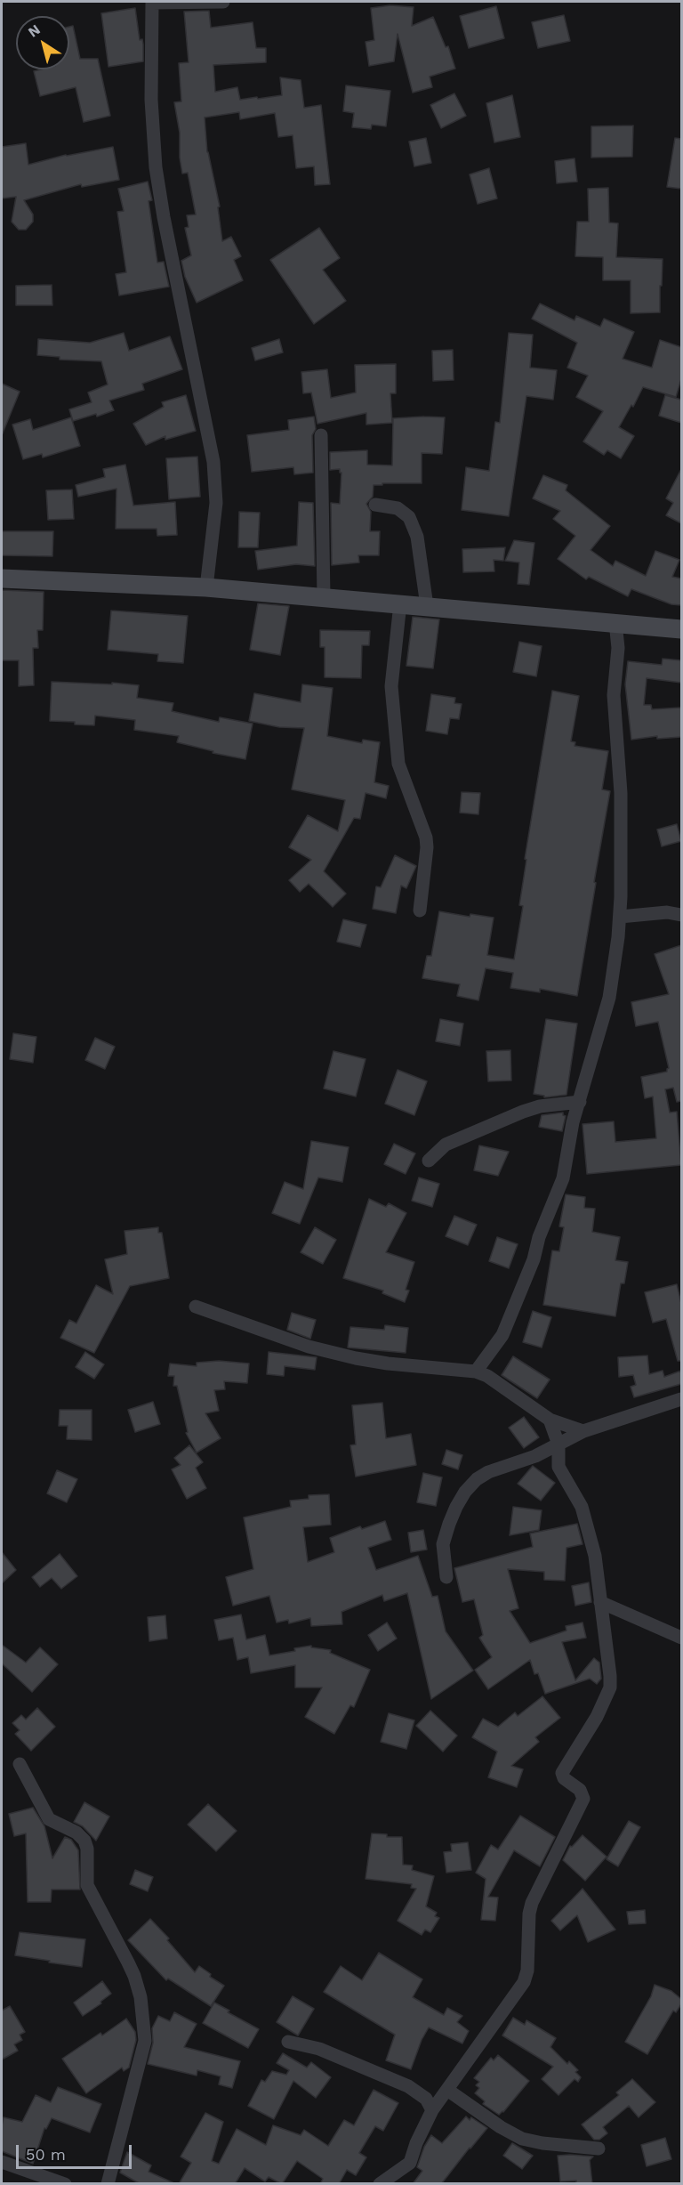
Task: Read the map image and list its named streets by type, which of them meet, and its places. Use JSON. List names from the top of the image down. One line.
{"scale_bar":"50 m","north":"top left"}
